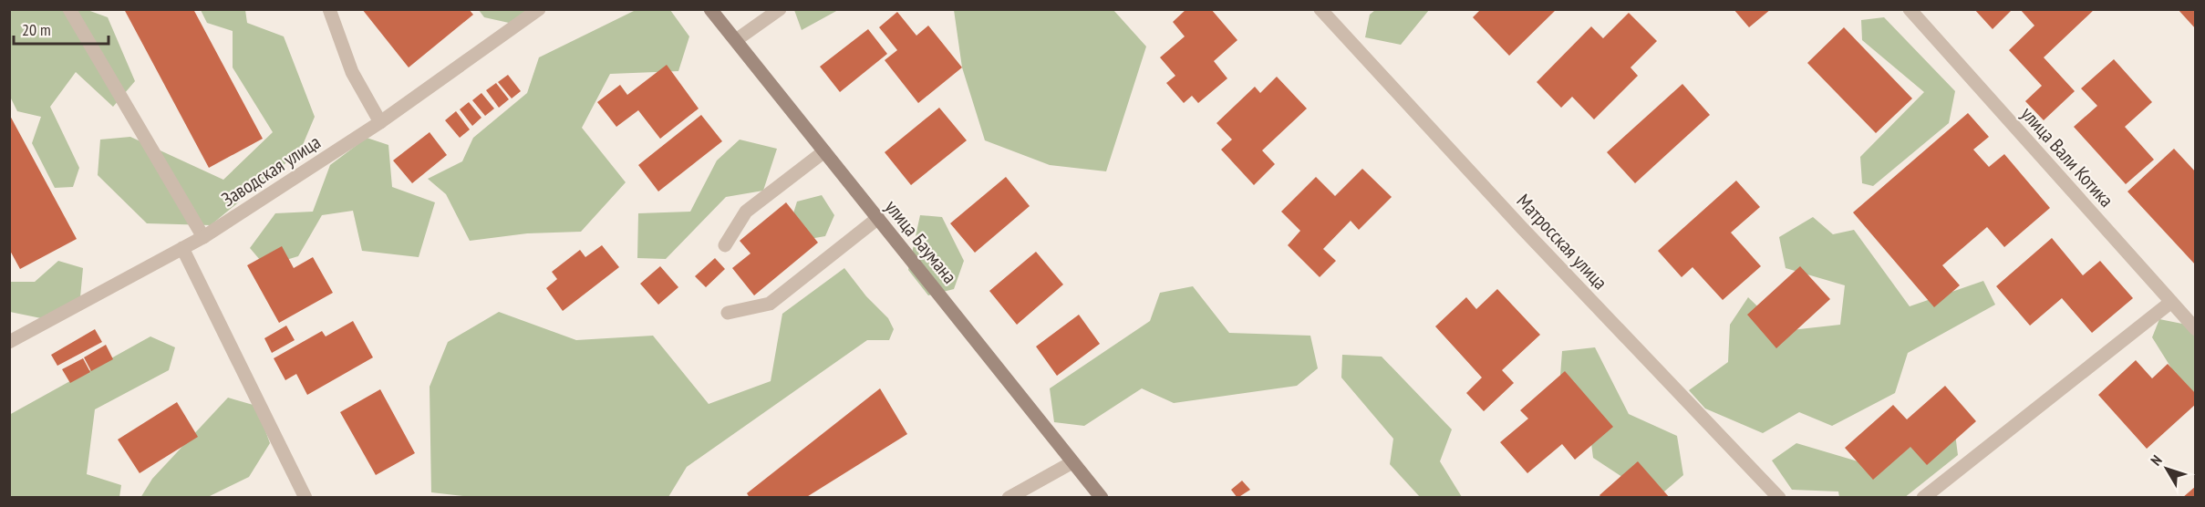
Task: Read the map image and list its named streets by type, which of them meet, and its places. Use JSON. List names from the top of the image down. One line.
{"streets":{"street":["улица Вали Котика","Заводская улица","улица Баумана","Матросская улица"]},"scale_bar":"20 m","north":"top left"}
